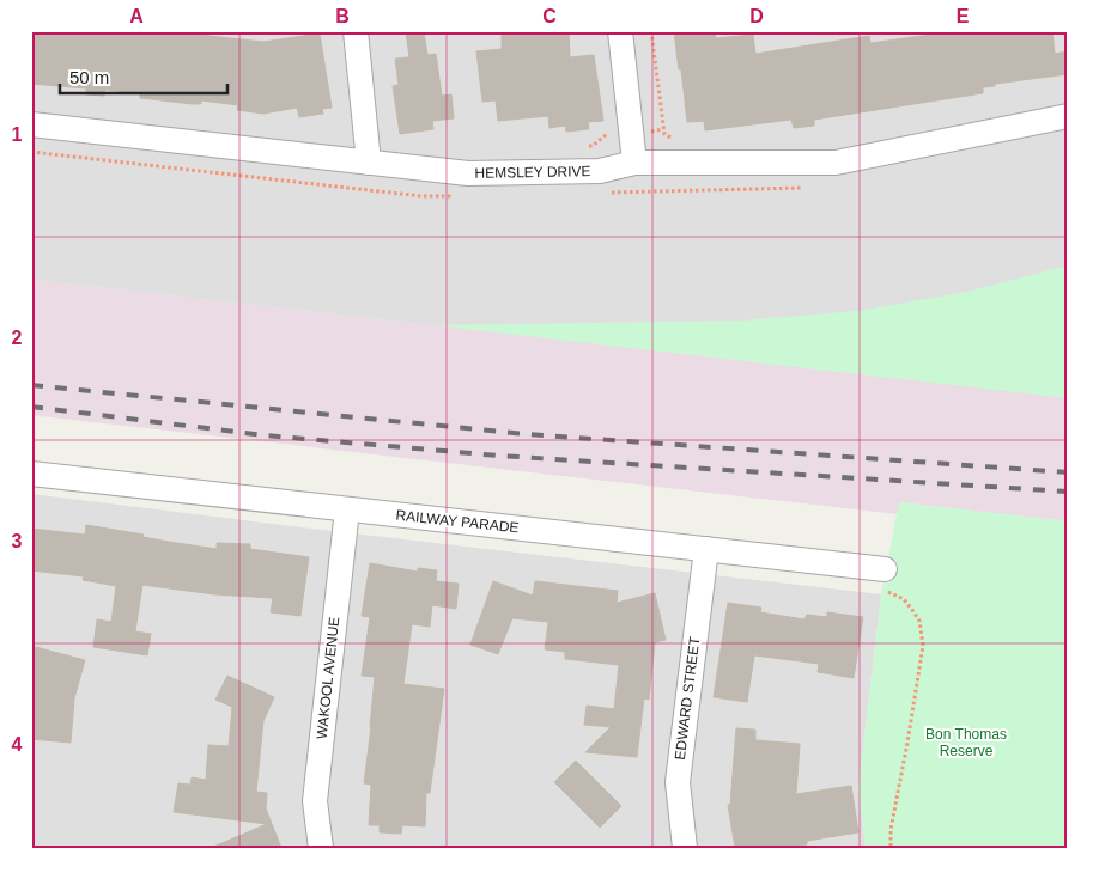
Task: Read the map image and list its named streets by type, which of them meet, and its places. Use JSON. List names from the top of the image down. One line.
{"streets":{"street":["HEMSLEY DRIVE","RAILWAY PARADE","WAKOOL AVENUE","EDWARD STREET"]},"crossings":[["RAILWAY PARADE","WAKOOL AVENUE"],["RAILWAY PARADE","EDWARD STREET"]],"parks":["Bon Thomas Reserve"],"scale_bar":"50 m","grid":{"columns":["A","B","C","D","E"],"rows":["1","2","3","4"]}}
